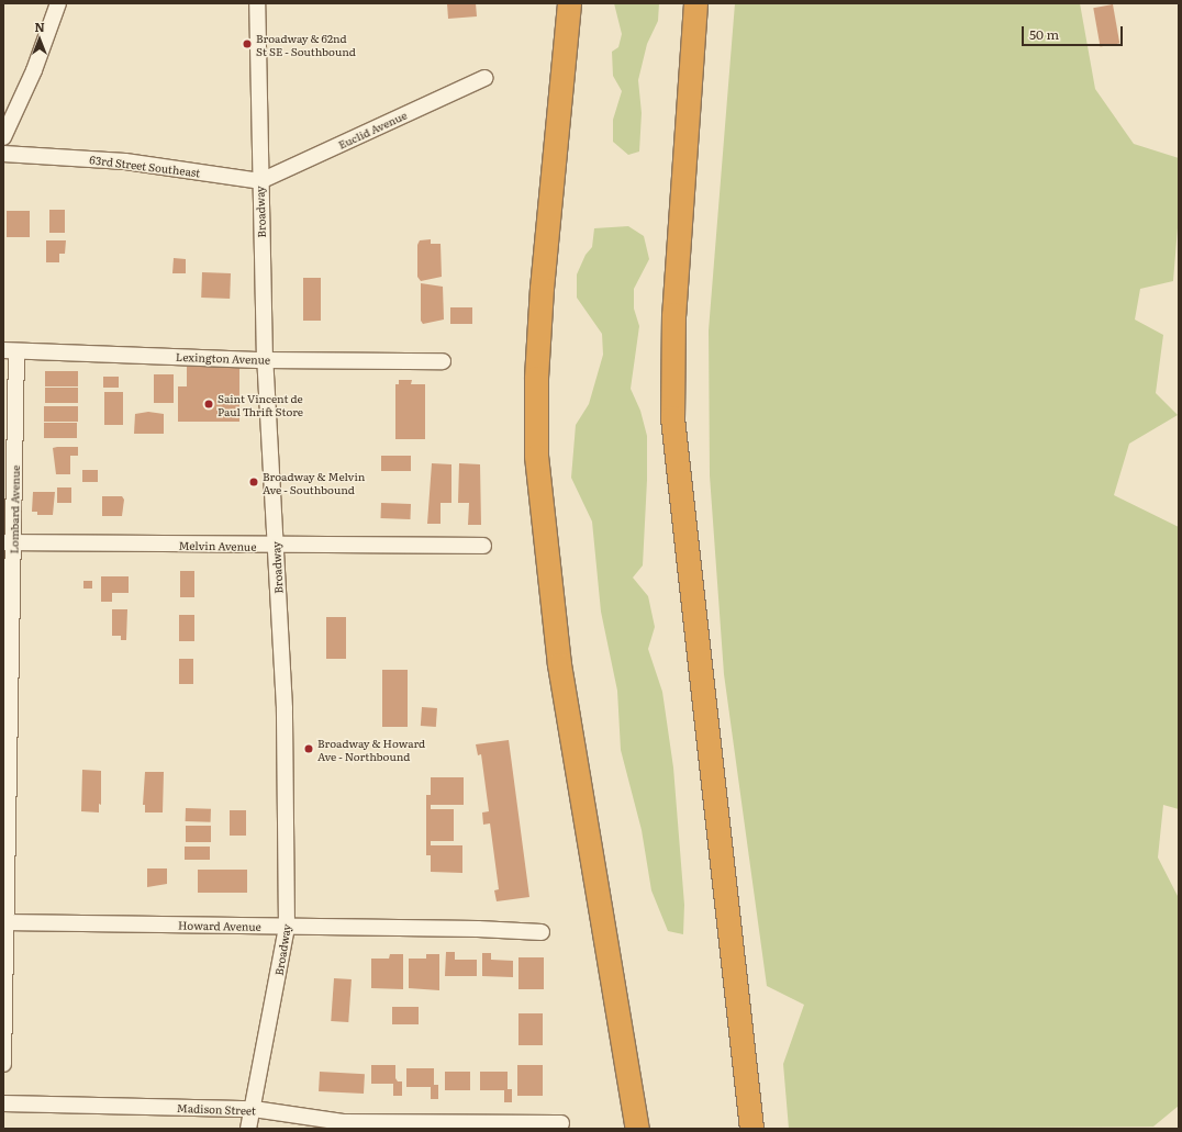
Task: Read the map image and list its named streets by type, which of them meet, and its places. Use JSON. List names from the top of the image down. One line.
{"streets":{"street":["Euclid Avenue","63rd Street Southeast","Broadway","Lexington Avenue","Lombard Avenue","Melvin Avenue","Howard Avenue","Madison Street"]},"crossings":[["Euclid Avenue","63rd Street Southeast"],["Euclid Avenue","Broadway"],["63rd Street Southeast","Broadway"],["Broadway","Lexington Avenue"],["Broadway","Melvin Avenue"],["Broadway","Howard Avenue"],["Broadway","Madison Street"],["Lexington Avenue","Lombard Avenue"],["Lombard Avenue","Melvin Avenue"],["Lombard Avenue","Howard Avenue"]],"places":["Broadway & 62nd St SE - Southbound","Saint Vincent de Paul Thrift Store","Broadway & Melvin Ave - Southbound","Broadway & Howard Ave - Northbound"],"scale_bar":"50 m","north":"top"}
